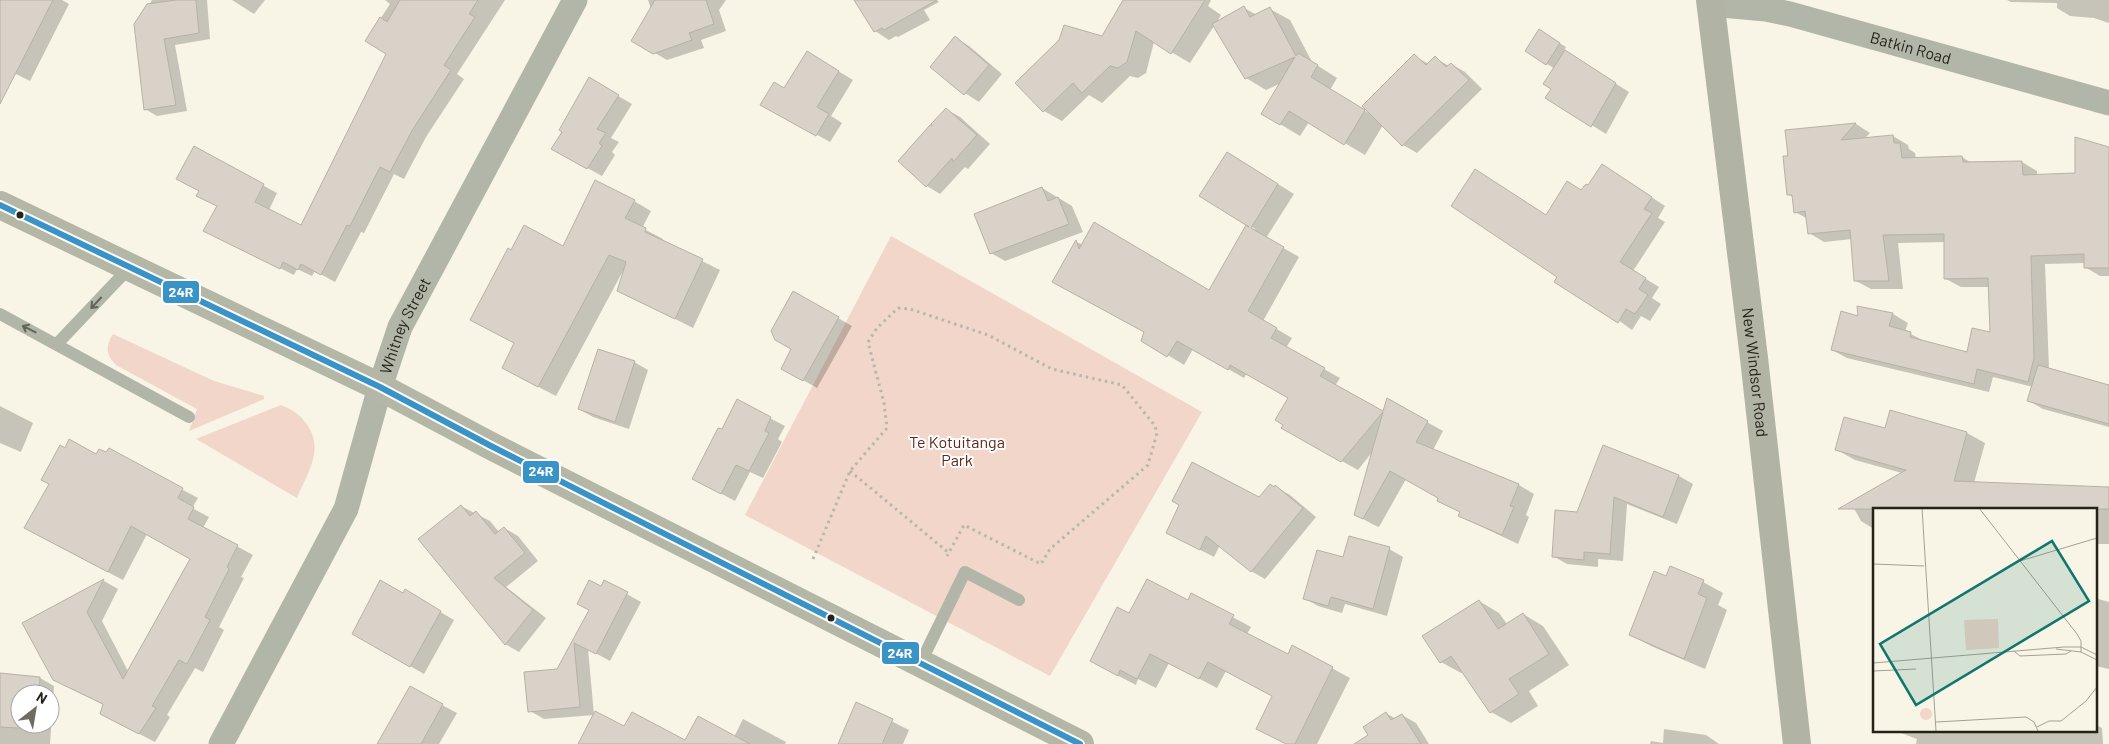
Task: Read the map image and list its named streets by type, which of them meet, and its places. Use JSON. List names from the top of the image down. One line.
{"streets":{"main road":["New Windsor Road"],"street":["Batkin Road","Whitney Street"]},"crossings":[["Batkin Road","New Windsor Road"]],"parks":["Te Kotuitanga Park"],"lines":["transit line 24R"],"north":"top right"}
